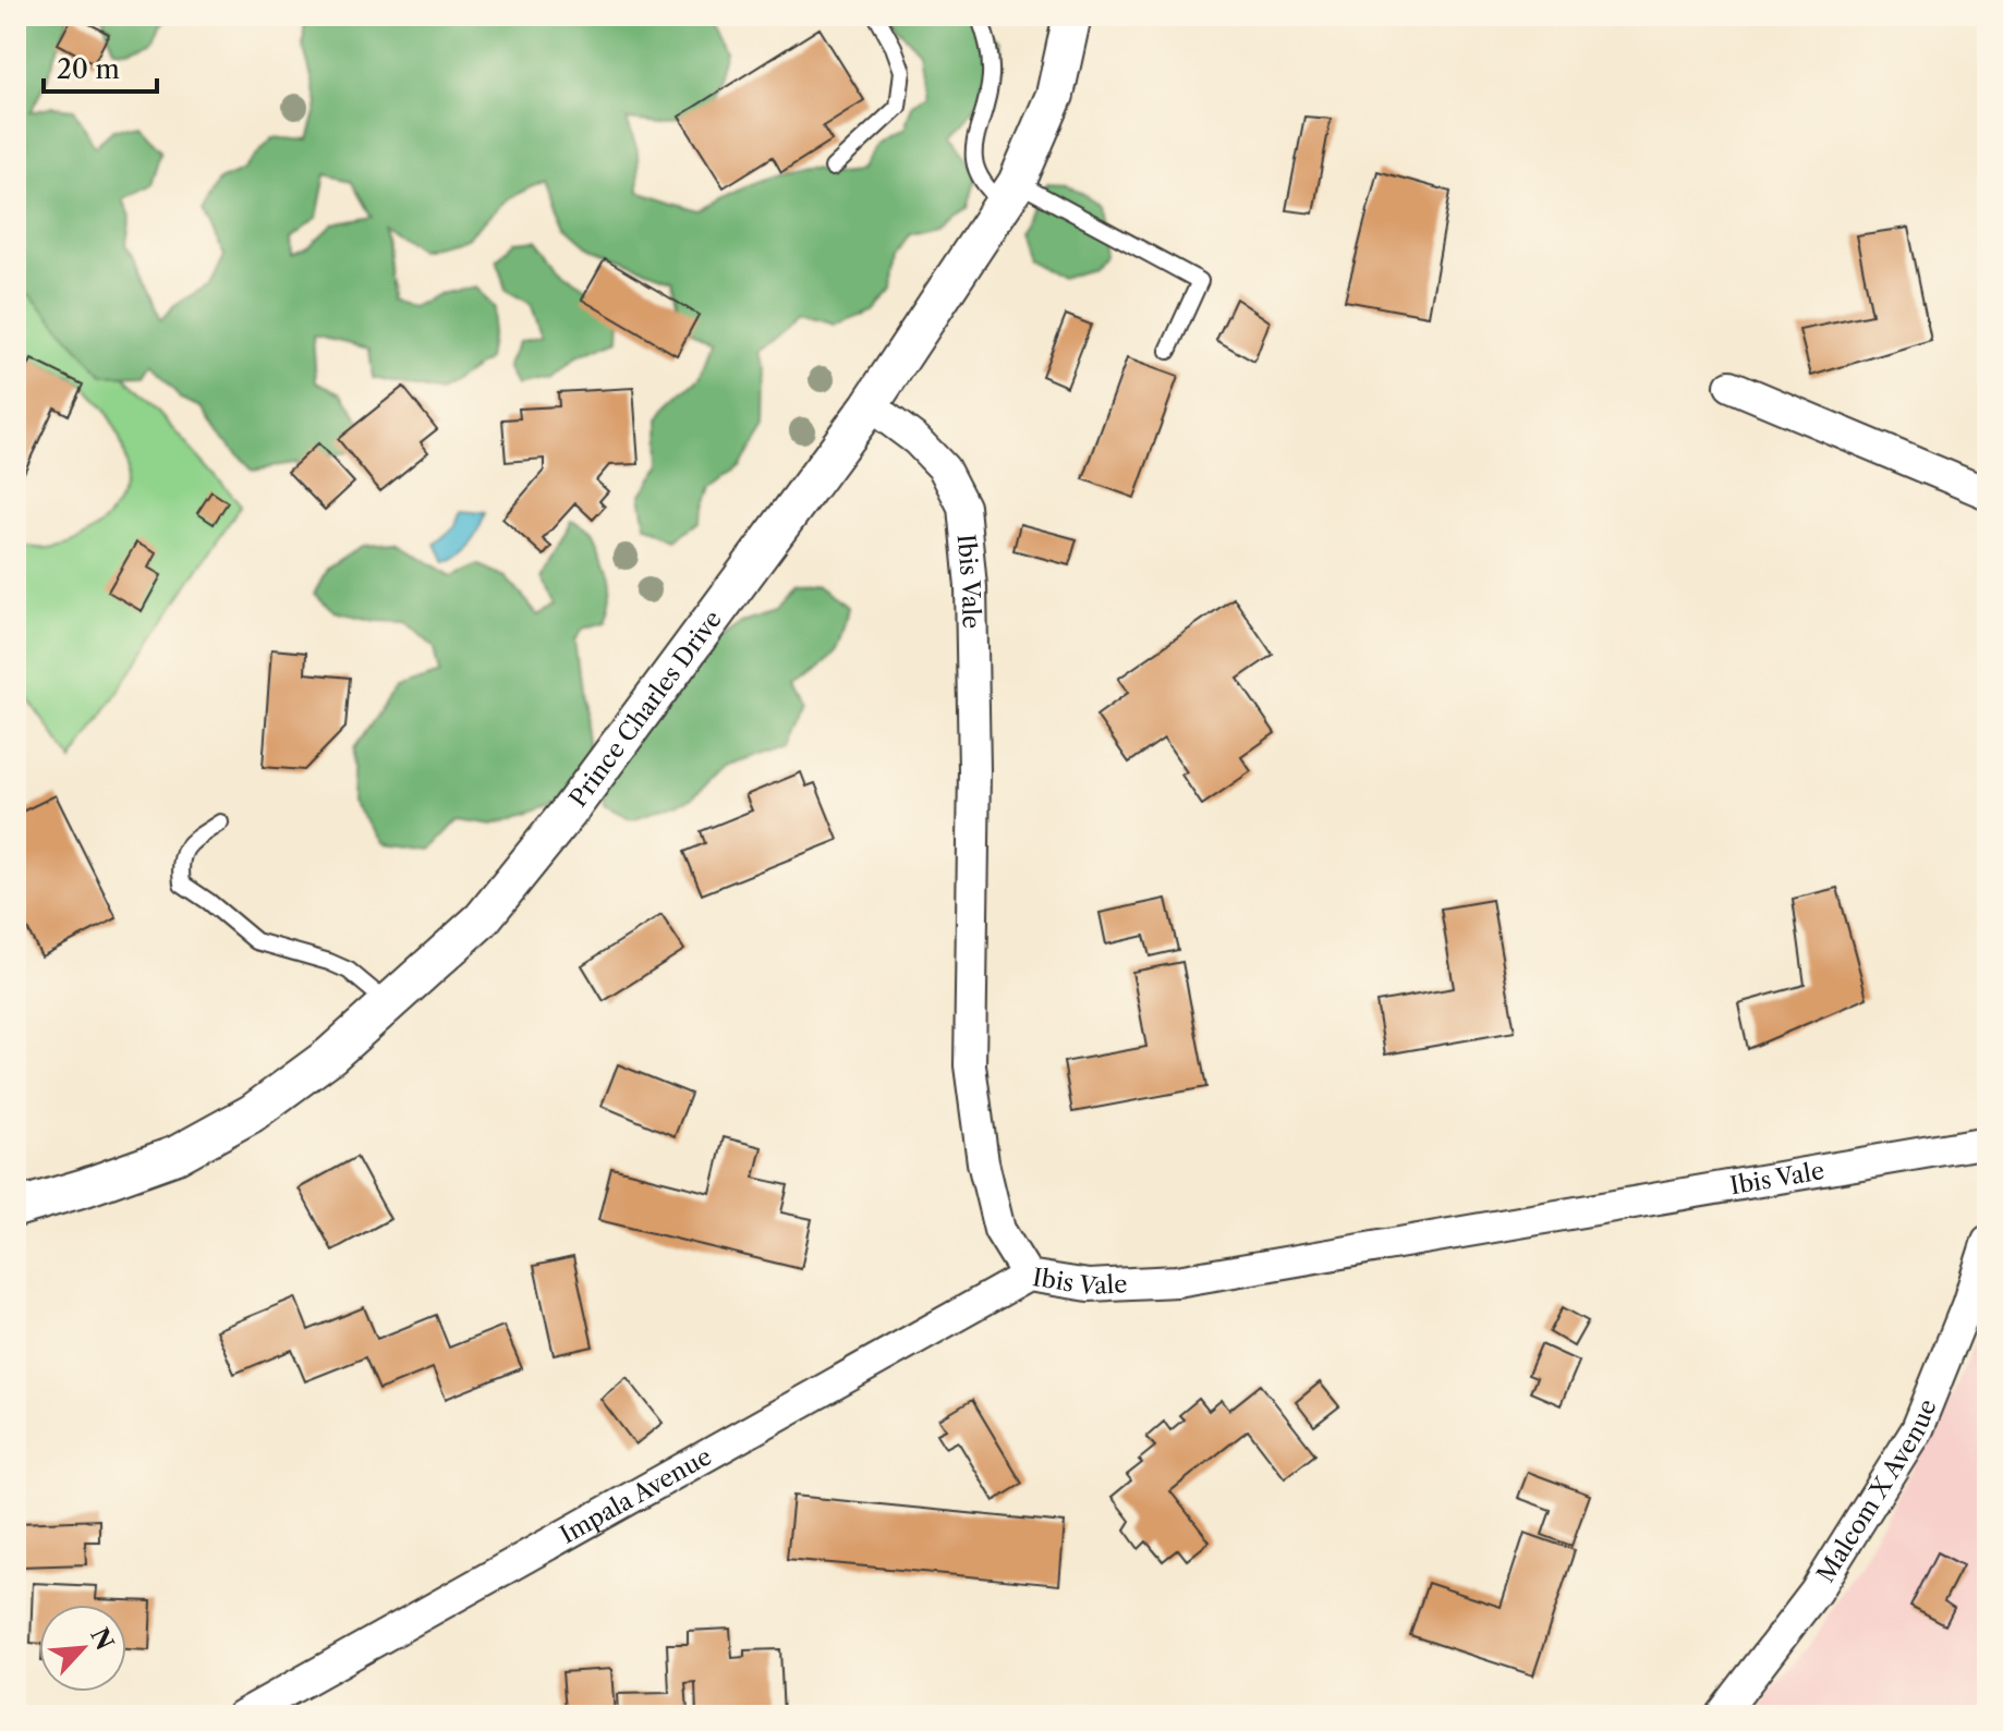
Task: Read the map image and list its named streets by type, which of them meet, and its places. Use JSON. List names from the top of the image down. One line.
{"streets":{"street":["Ibis Vale","Prince Charles Drive","Malcom X Avenue","Impala Avenue"]},"crossings":[["Ibis Vale","Prince Charles Drive"],["Ibis Vale","Impala Avenue"]],"scale_bar":"20 m","north":"top right"}
